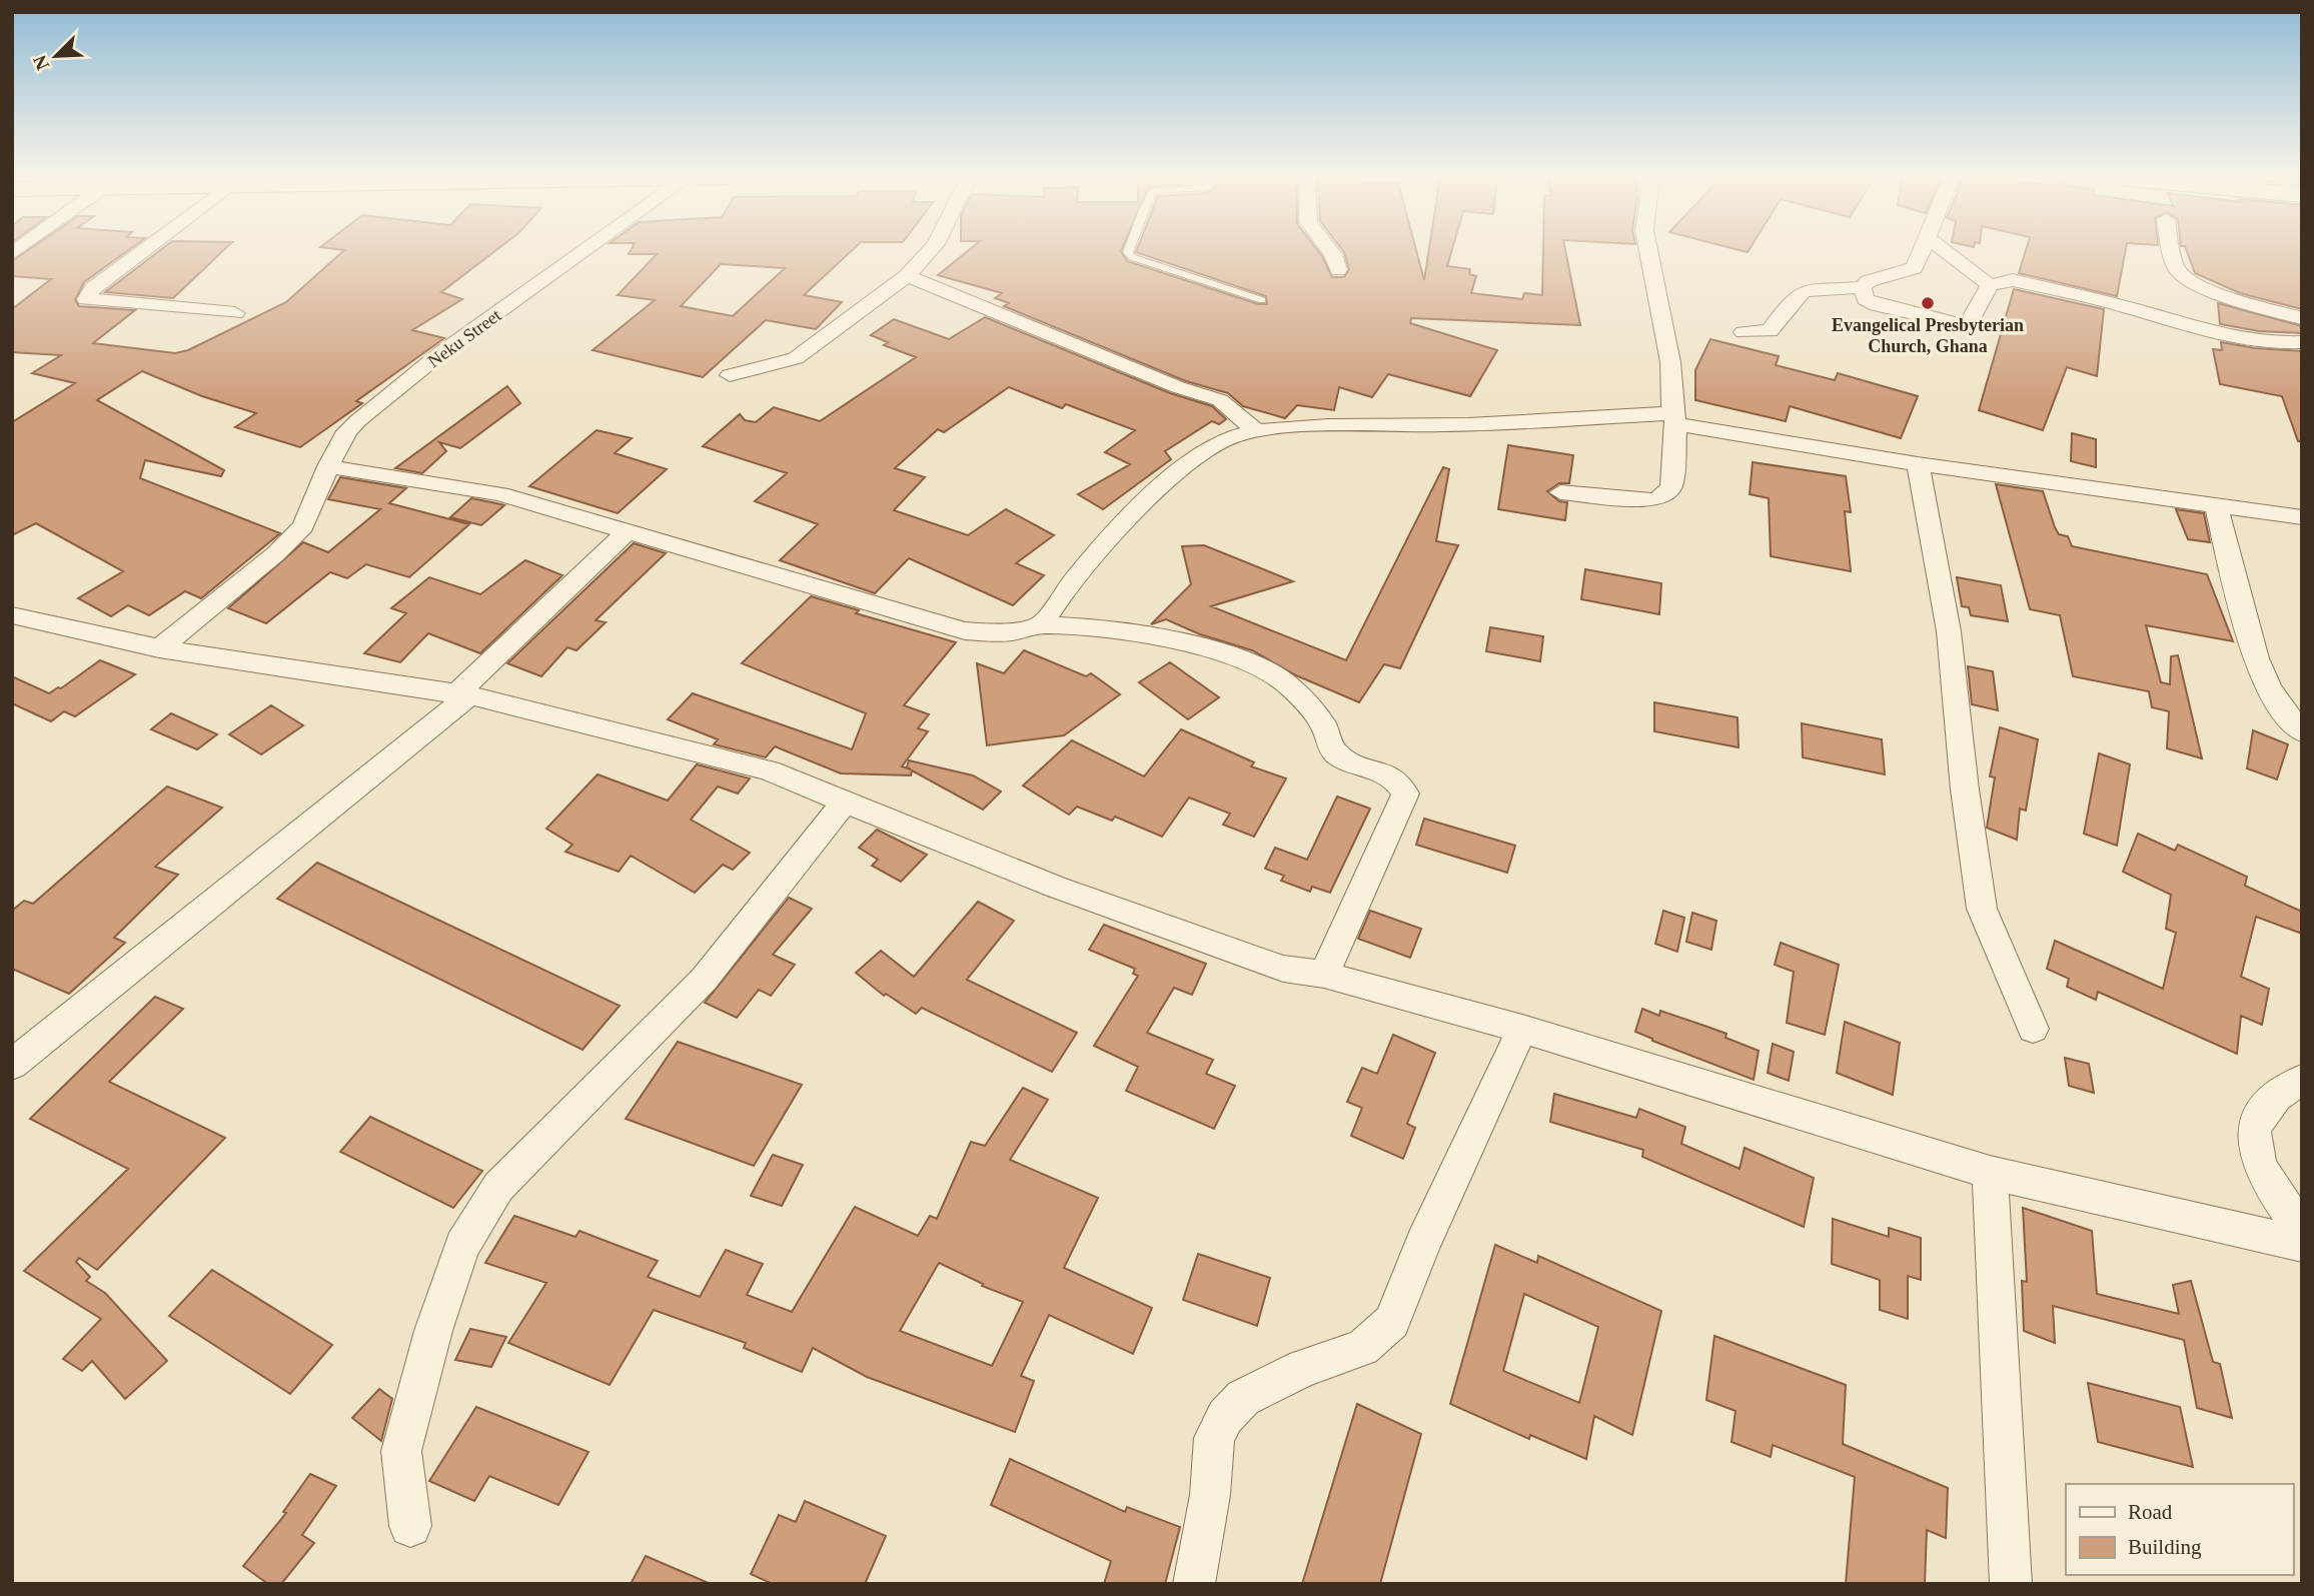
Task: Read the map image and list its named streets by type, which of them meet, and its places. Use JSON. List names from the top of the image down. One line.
{"streets":{"street":["Neku Street"]},"places":["Evangelical Presbyterian Church, Ghana"],"legend":["Road","Building"],"north":"bottom left"}
